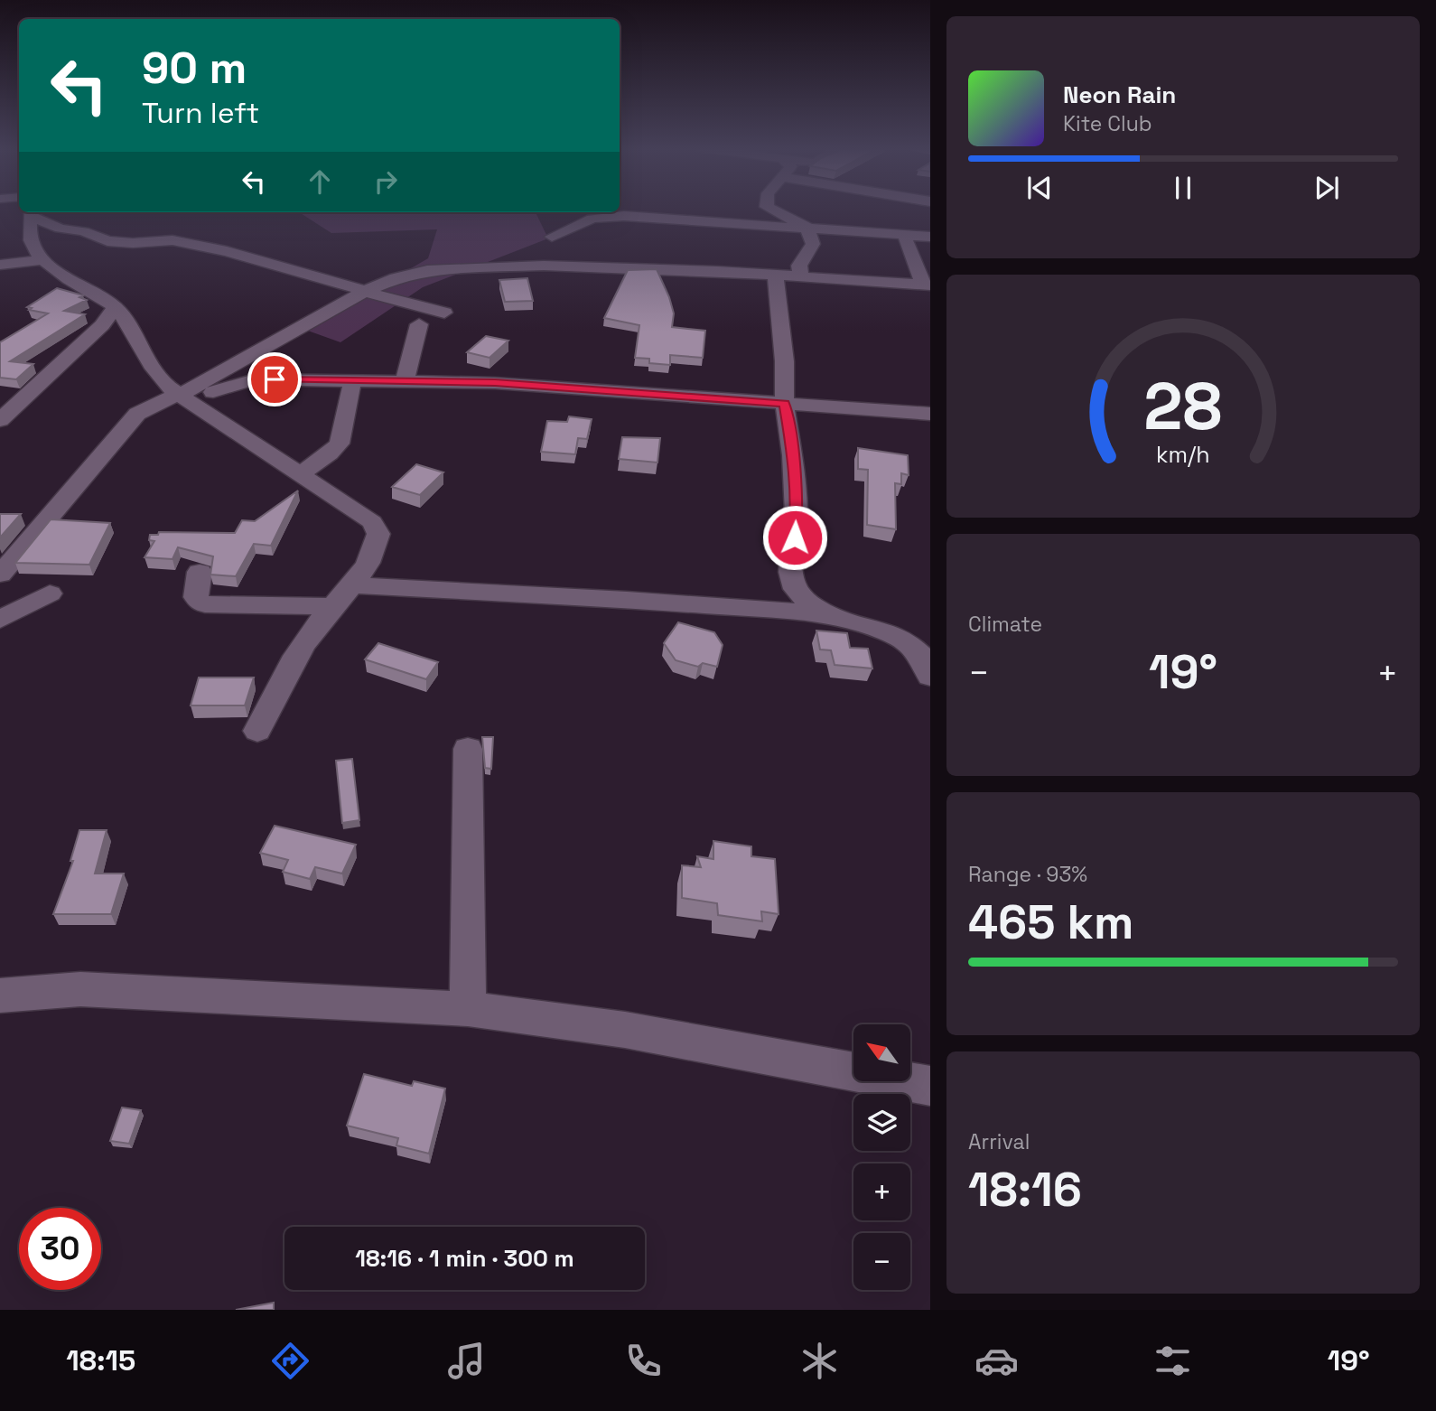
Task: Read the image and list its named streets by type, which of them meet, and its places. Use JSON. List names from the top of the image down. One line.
{"north":"top left","page":{"turn":["90 m","Turn left"],"song":["Neon Rain","Kite Club"],"tile":["Climate",["Range · 93%","465 km"],["Arrival","18:16"]],"heat":["−","19°","+"],"map_buttons":["+","−"],"limit":"30","trip":"18:16 · 1 min · 300 m","tabs":["18:15","19°"],"gauge":["28","km/h"]}}
